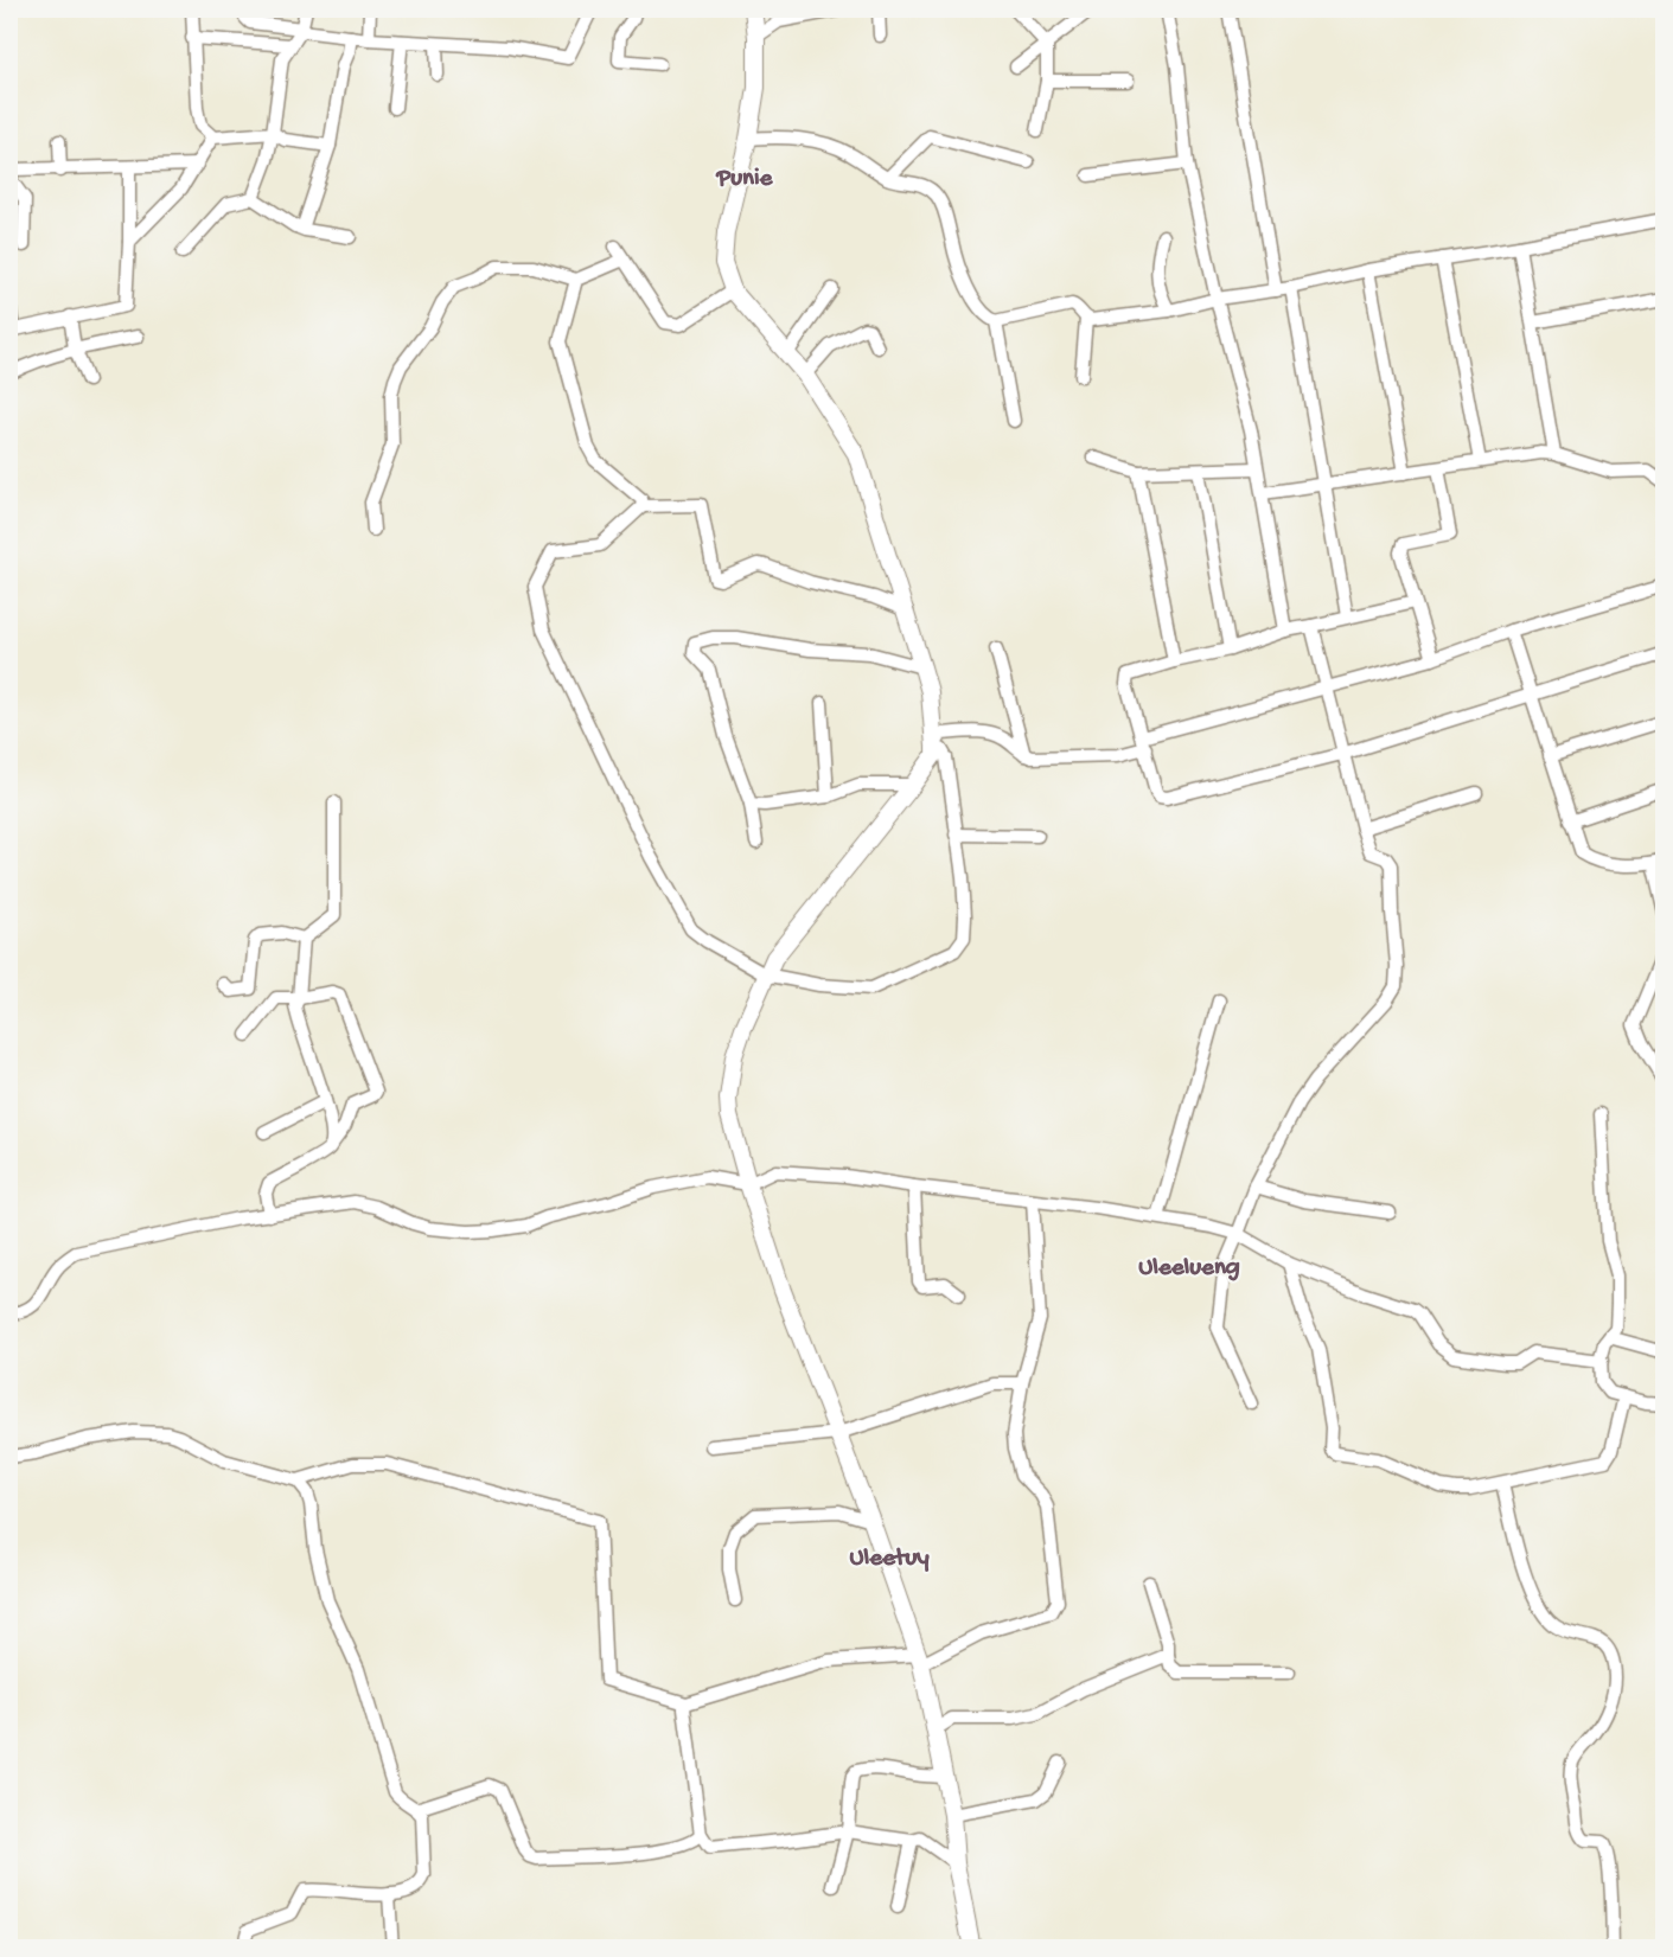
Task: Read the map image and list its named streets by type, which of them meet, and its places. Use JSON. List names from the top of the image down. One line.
{"districts":["Punie","Uleelueng","Uleetuy"]}
